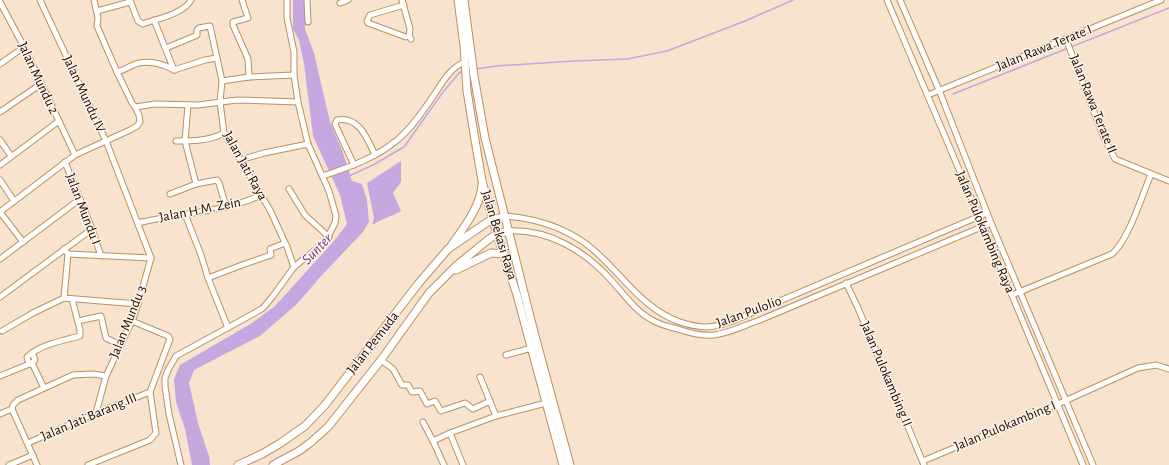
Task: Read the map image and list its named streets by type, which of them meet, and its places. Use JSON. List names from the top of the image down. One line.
{"streets":{"main road":["Jalan Bekasi Raya","Jalan Pemuda"],"street":["Jalan Rawa Terate I","Jalan Mundu 2","Jalan Mundu IV","Jalan Rawa Terate II","Jalan Jati Raya","Jalan Mundu I","Jalan H.M. Zein","Jalan Pulokambing Raya","Jalan Pulolio","Jalan Mundu 3","Jalan Pulokambing II","Jalan Jati Barang III","Jalan Pulokambing I"]},"crossings":[["Jalan Rawa Terate I","Jalan Rawa Terate II"],["Jalan Rawa Terate I","Jalan Pulokambing Raya"],["Jalan Jati Raya","Jalan H.M. Zein"],["Jalan Pulokambing Raya","Jalan Pulolio"],["Jalan Pulokambing Raya","Jalan Pulokambing I"],["Jalan Bekasi Raya","Jalan Pulolio"],["Jalan Bekasi Raya","Jalan Pemuda"],["Jalan Pulolio","Jalan Pemuda"],["Jalan Pulolio","Jalan Pulokambing II"],["Jalan Mundu 3","Jalan Jati Barang III"],["Jalan Pulokambing II","Jalan Pulokambing I"]],"water":["Sunter"]}
